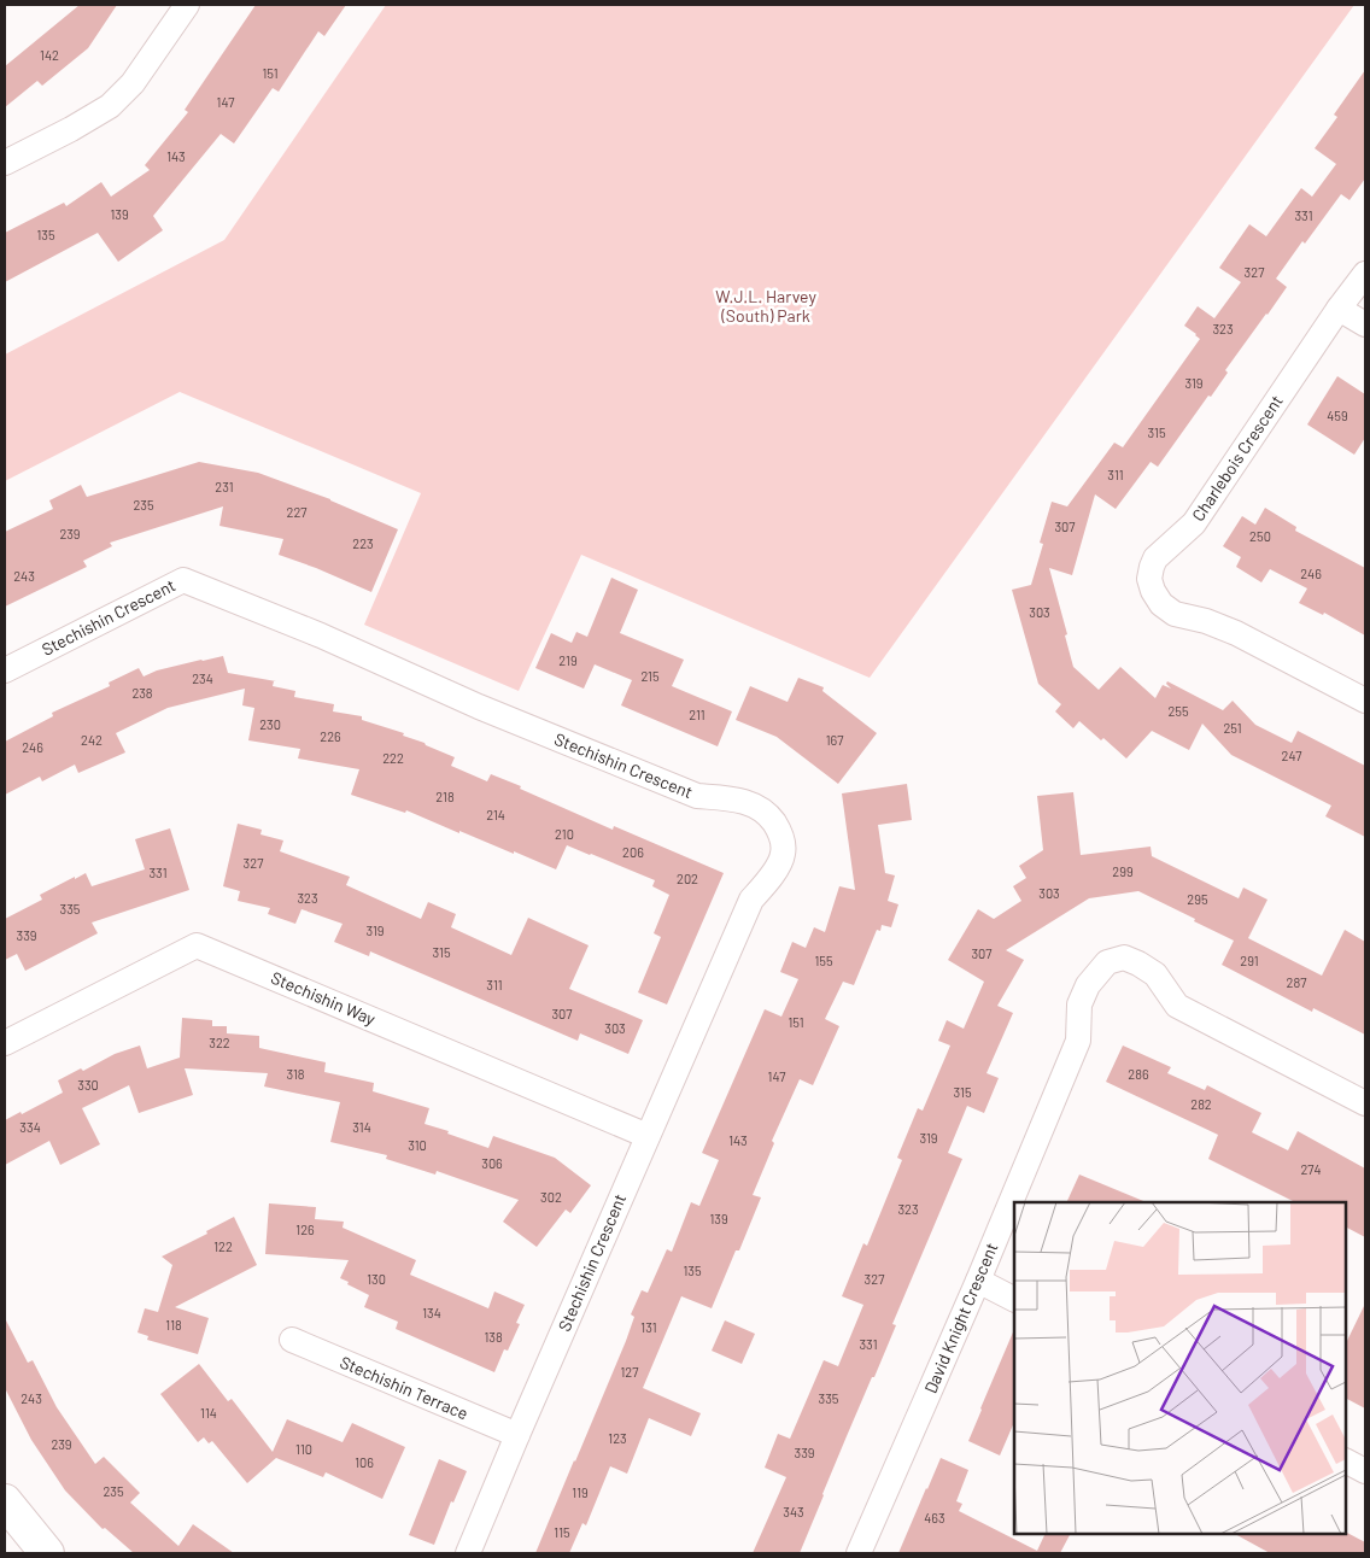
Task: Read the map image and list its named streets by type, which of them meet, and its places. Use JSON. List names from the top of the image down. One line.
{"streets":{"street":["Charlebois Crescent","Stechishin Crescent","Stechishin Way","David Knight Crescent","Stechishin Terrace"]},"crossings":[["Stechishin Crescent","Stechishin Way"],["Stechishin Crescent","Stechishin Terrace"]],"parks":["W.J.L. Harvey (South) Park"],"house_numbers":["142","151","147","143","139","331","135","327","323","319","459","315","311","231","235","227","307","239","250","223","246","243","303","219","215","234","238","255","211","230","251","226","242","167","246","247","222","218","214","210","206","327","299","331","202","303","323","295","335","319","339","315","307","155","291","287","311","307","151","303","322","318","286","147","330","315","282","334","314","319","143","310","306","274","302","323","139","126","122","135","130","327","134","118","131","138","331","127","243","335","114","123","239","110","339","106","235","119","343","463","115"]}
